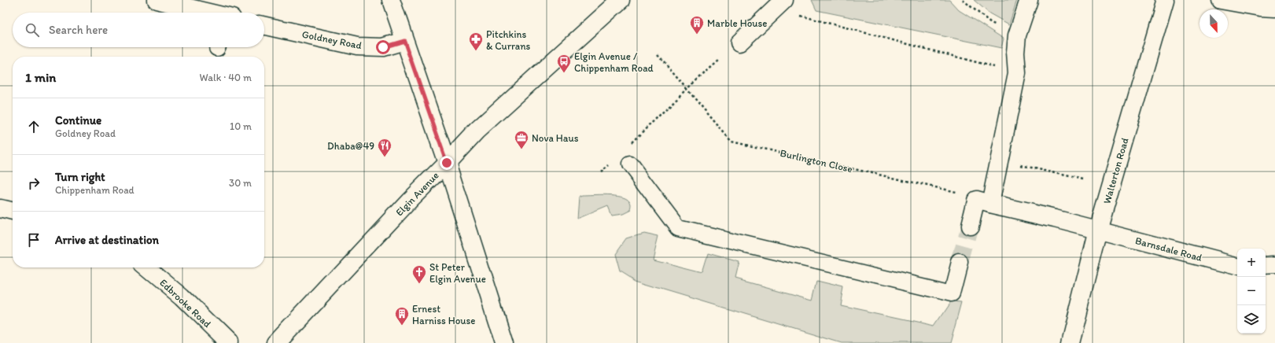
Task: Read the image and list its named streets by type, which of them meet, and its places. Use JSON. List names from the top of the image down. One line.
{"streets":{"street":["Goldney Road","Walterton Road","Elgin Avenue","Barnsdale Road","Edbrooke Road"],"path":["Burlington Close"]},"crossings":[["Walterton Road","Barnsdale Road"]],"places":{"building":["Marble House","Ernest Harniss House"],"pharmacy":["Pitchkins & Currans"],"bus stop":["Elgin Avenue / Chippenham Road"],"office":["Nova Haus"],"restaurant":["Dhaba@49"],"church":["St Peter Elgin Avenue"]},"north":"bottom","page":{"search":"Search here","heading":["1 min","Walk · 40 m"],"list":[["Continue","Goldney Road","10 m"],["Turn right","Chippenham Road","30 m"],"Arrive at destination"],"map_buttons":["+","−"]}}
